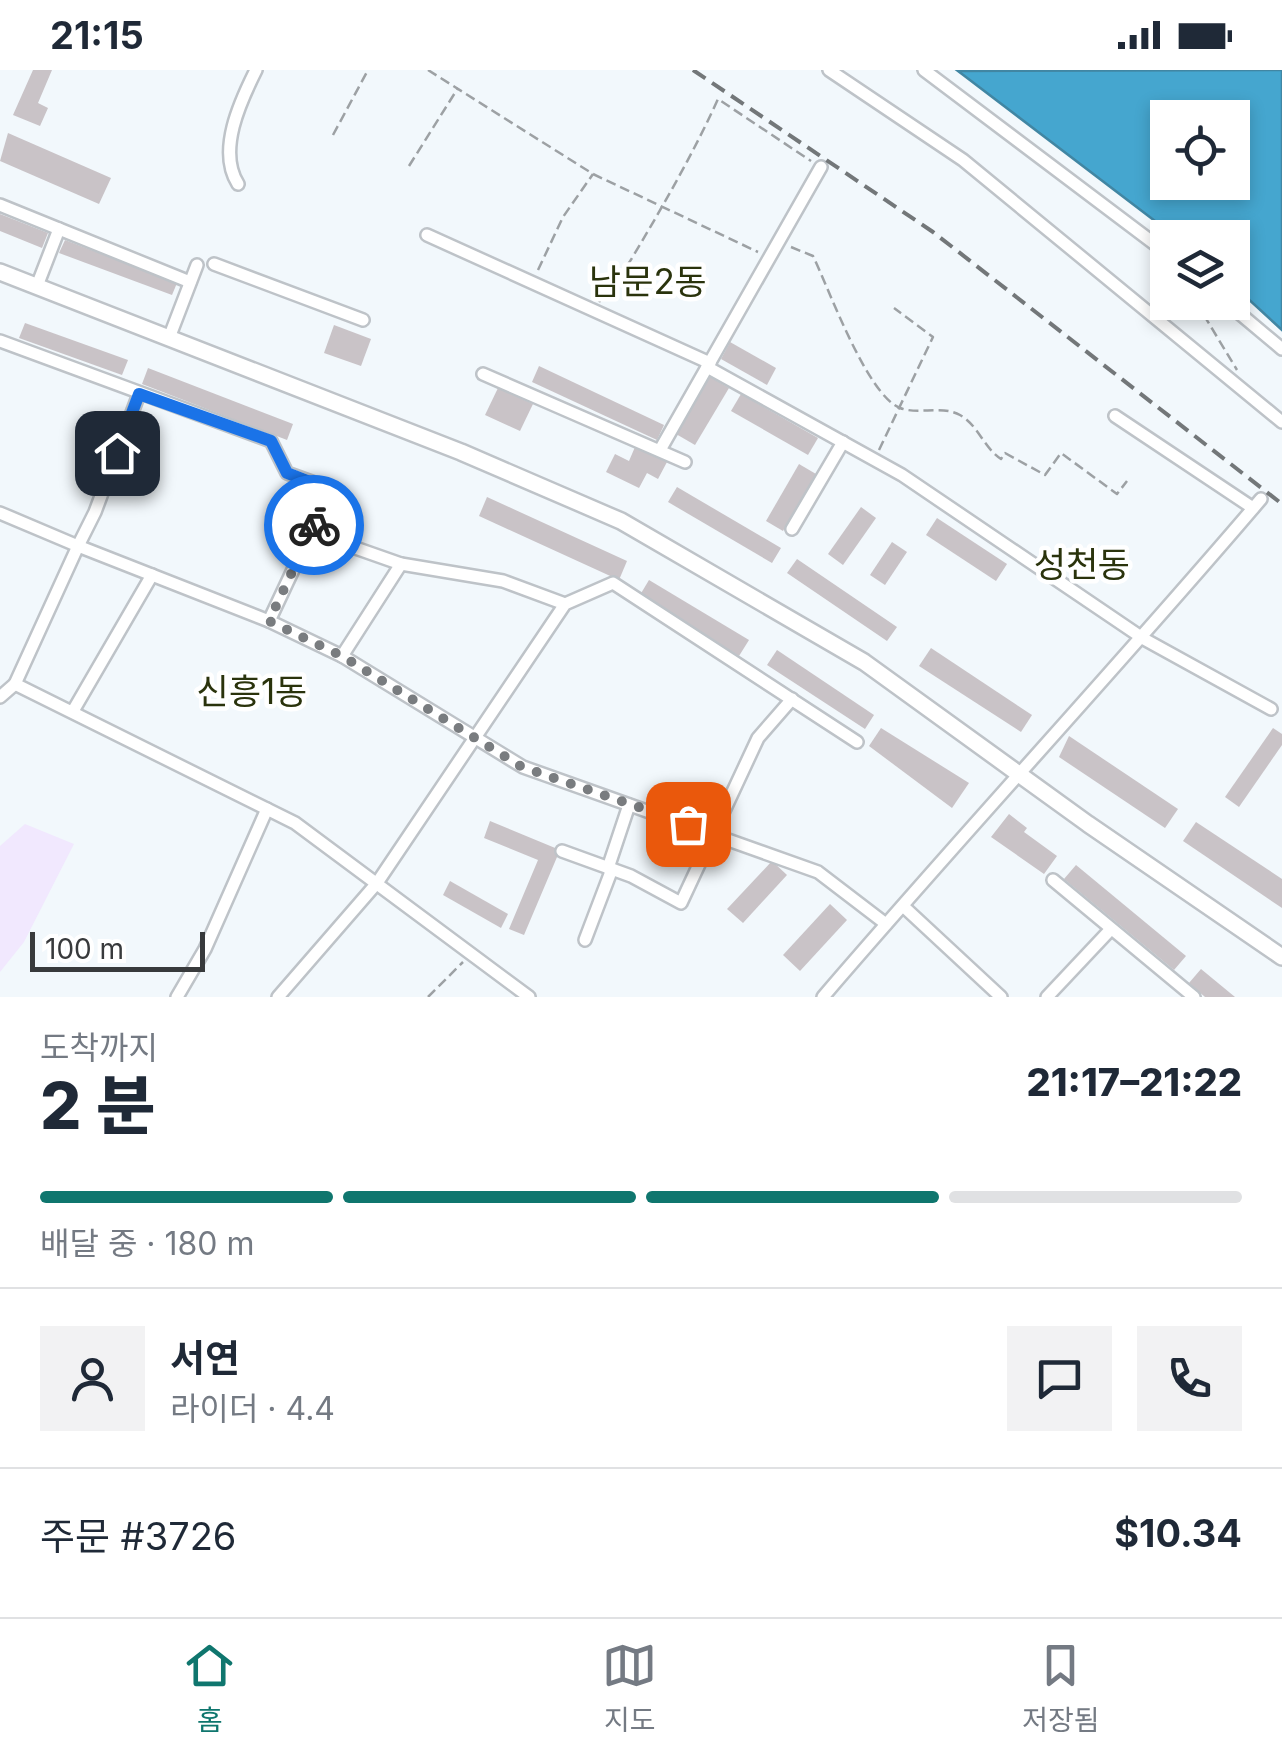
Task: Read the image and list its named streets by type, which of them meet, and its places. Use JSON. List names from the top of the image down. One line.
{"districts":["남문2동","성천동","신흥1동"],"scale_bar":"100 m","page":{"status":"21:15","scale":"100 m","heading":["2 분","도착까지","21:17–21:22"],"panel":["서연","라이더 · 4.4","주문 #3726","$10.34"],"bar":"배달 중 · 180 m","tabs":["홈","지도","저장됨"]}}
